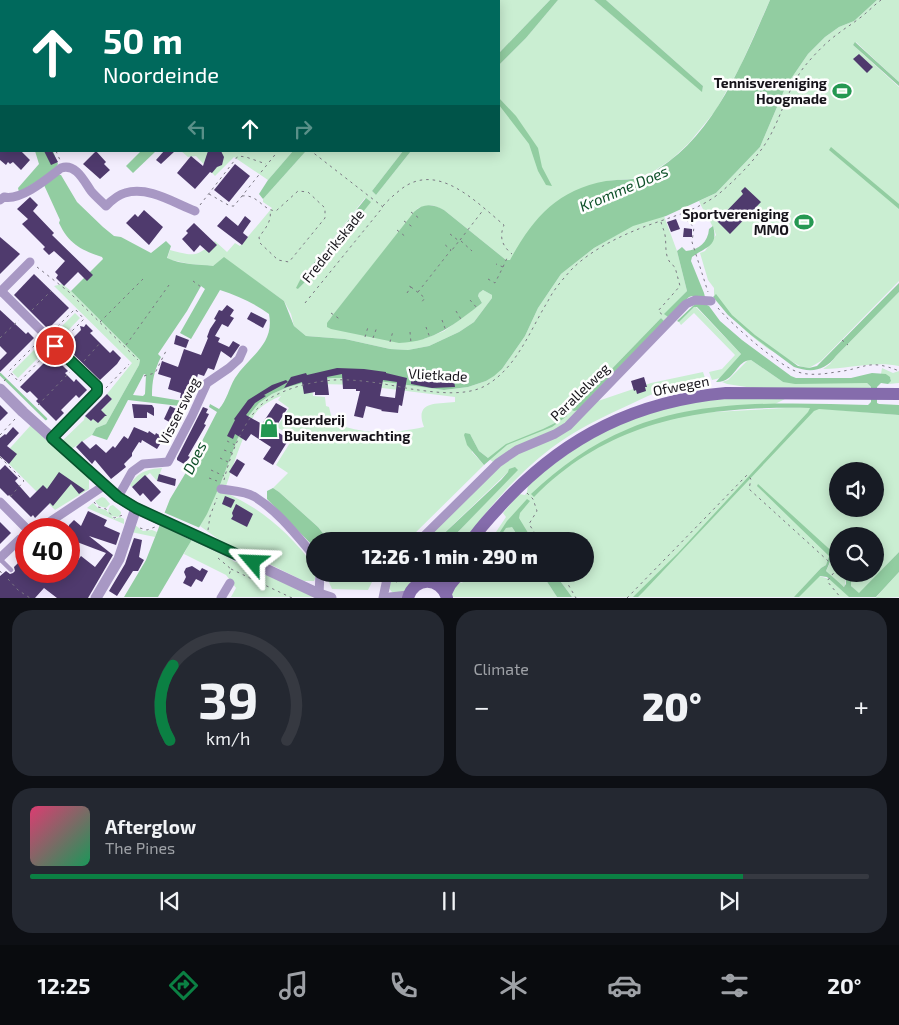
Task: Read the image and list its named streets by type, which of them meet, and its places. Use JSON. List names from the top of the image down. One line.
{"streets":{"main road":["Ofwegen"],"street":["Parallelweg","Vissersweg"],"path":["Frederikskade","Vlietkade"]},"water":["Kromme Does","Does"],"places":{"sports":["Tennisvereniging Hoogmade","Sportvereniging MMO"],"shop":["Boerderij Buitenverwachting"]},"page":{"turn":["50 m","Noordeinde"],"limit":"40","trip":"12:26 · 1 min · 290 m","tile":"Climate","heat":["−","20°","+"],"song":["Afterglow","The Pines"],"tabs":["12:25","20°"],"gauge":["39","km/h"]}}
